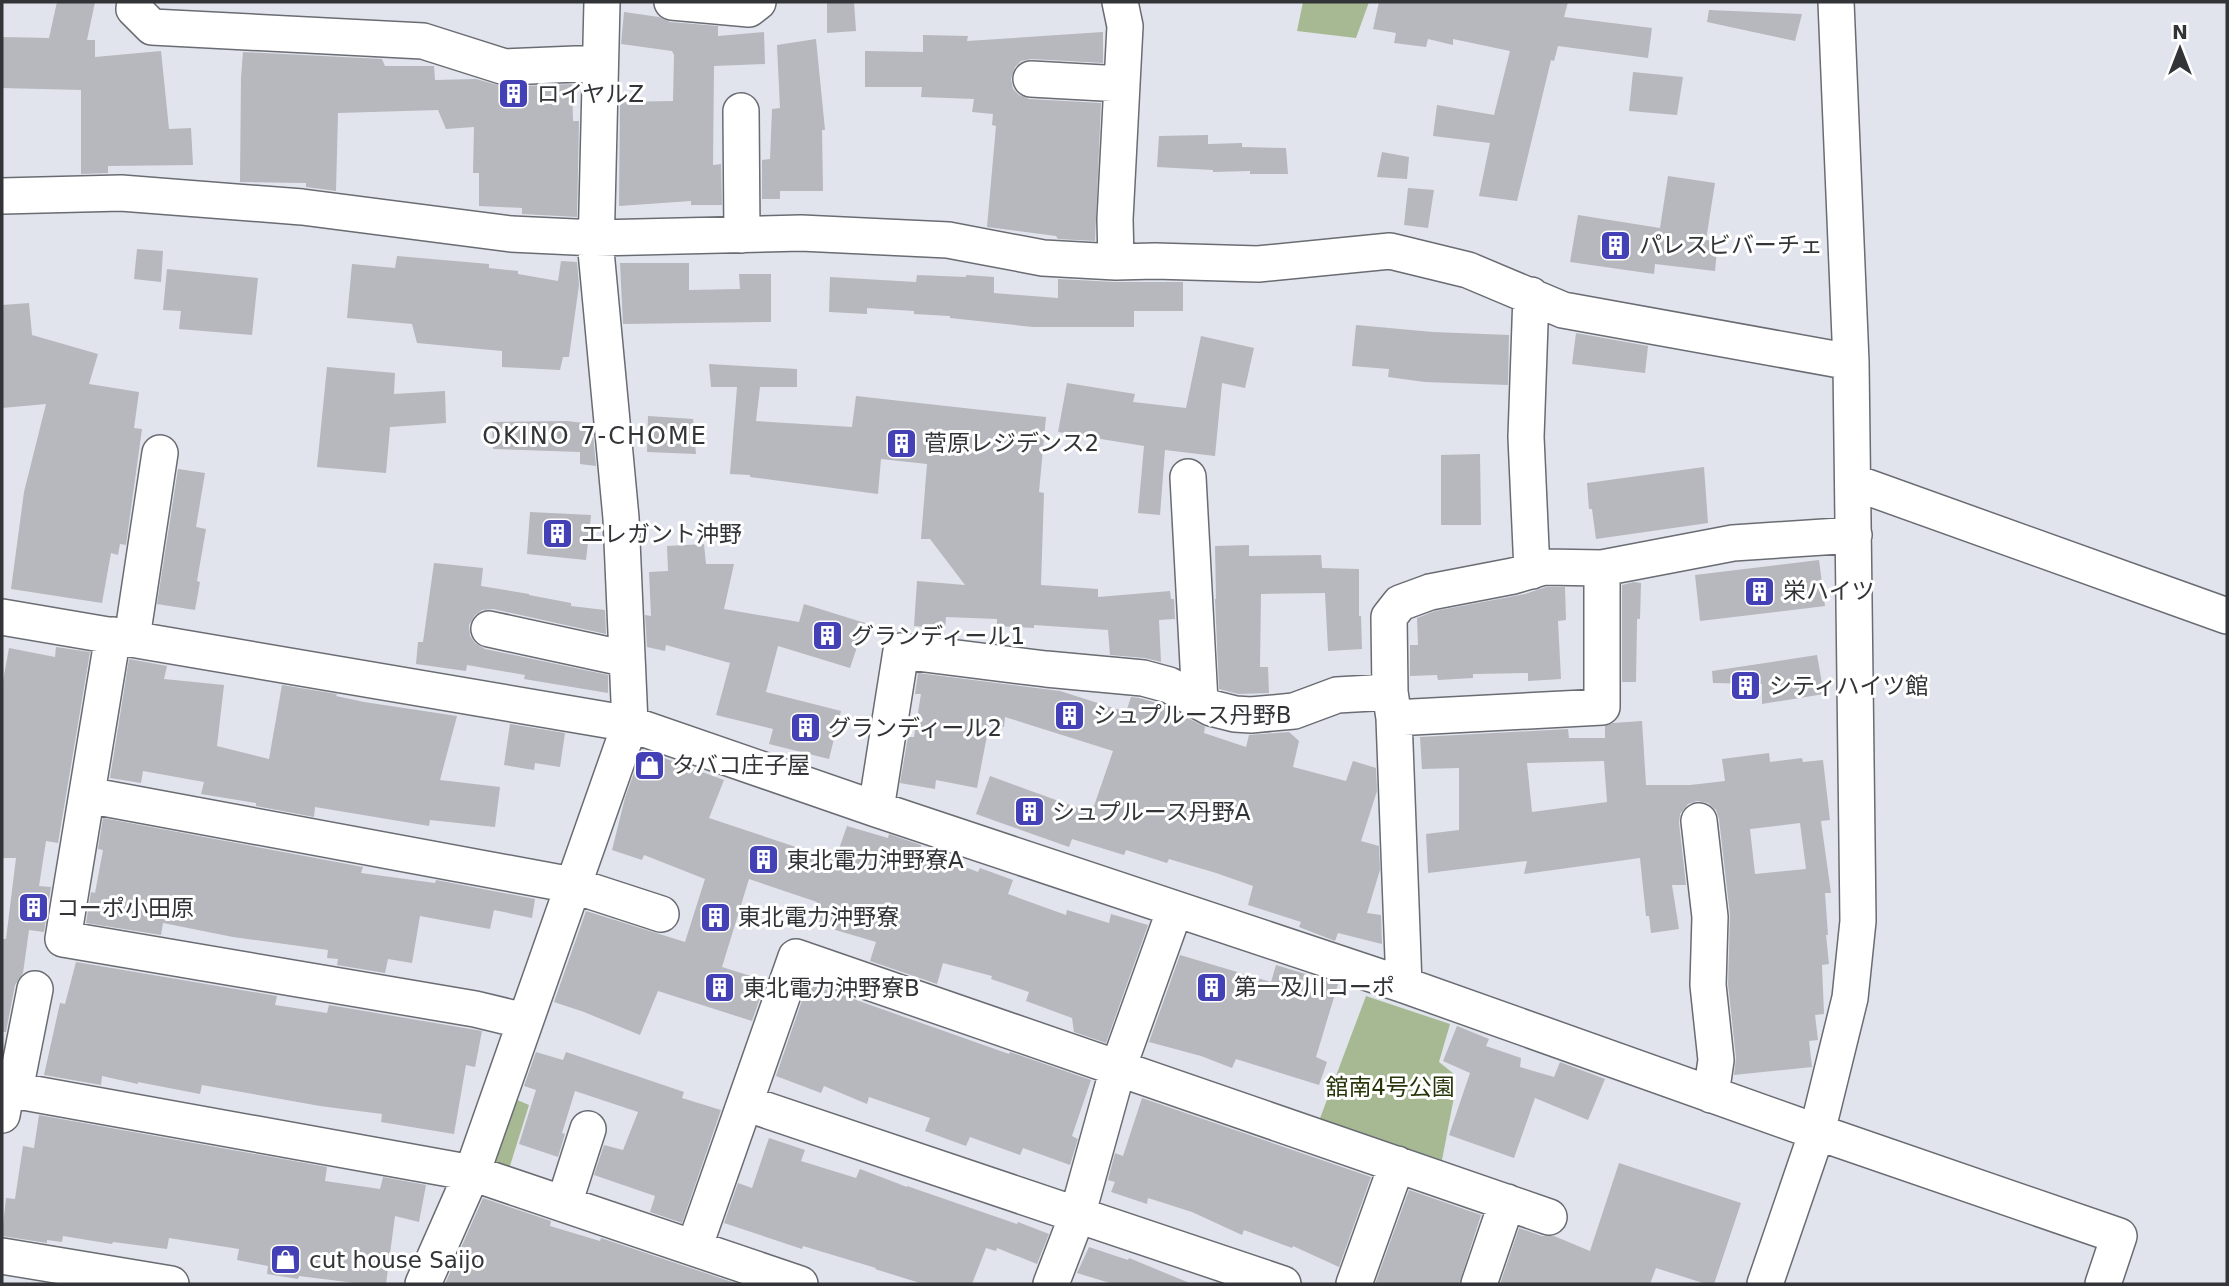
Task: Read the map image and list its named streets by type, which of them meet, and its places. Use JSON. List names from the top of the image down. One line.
{"districts":["OKINO 7-CHOME"],"parks":["舘南4号公園"],"places":{"building":["ロイヤルZ","パレスビバーチェ","菅原レジデンス2","エレガント沖野","栄ハイツ","グランディール1","シティハイツ館","シュプルース丹野B","グランディール2","シュプルース丹野A","東北電力沖野寮A","コーポ小田原","東北電力沖野寮","第一及川コーポ","東北電力沖野寮B"],"shop":["タバコ庄子屋","cut house Saijo"]},"north":"top"}
